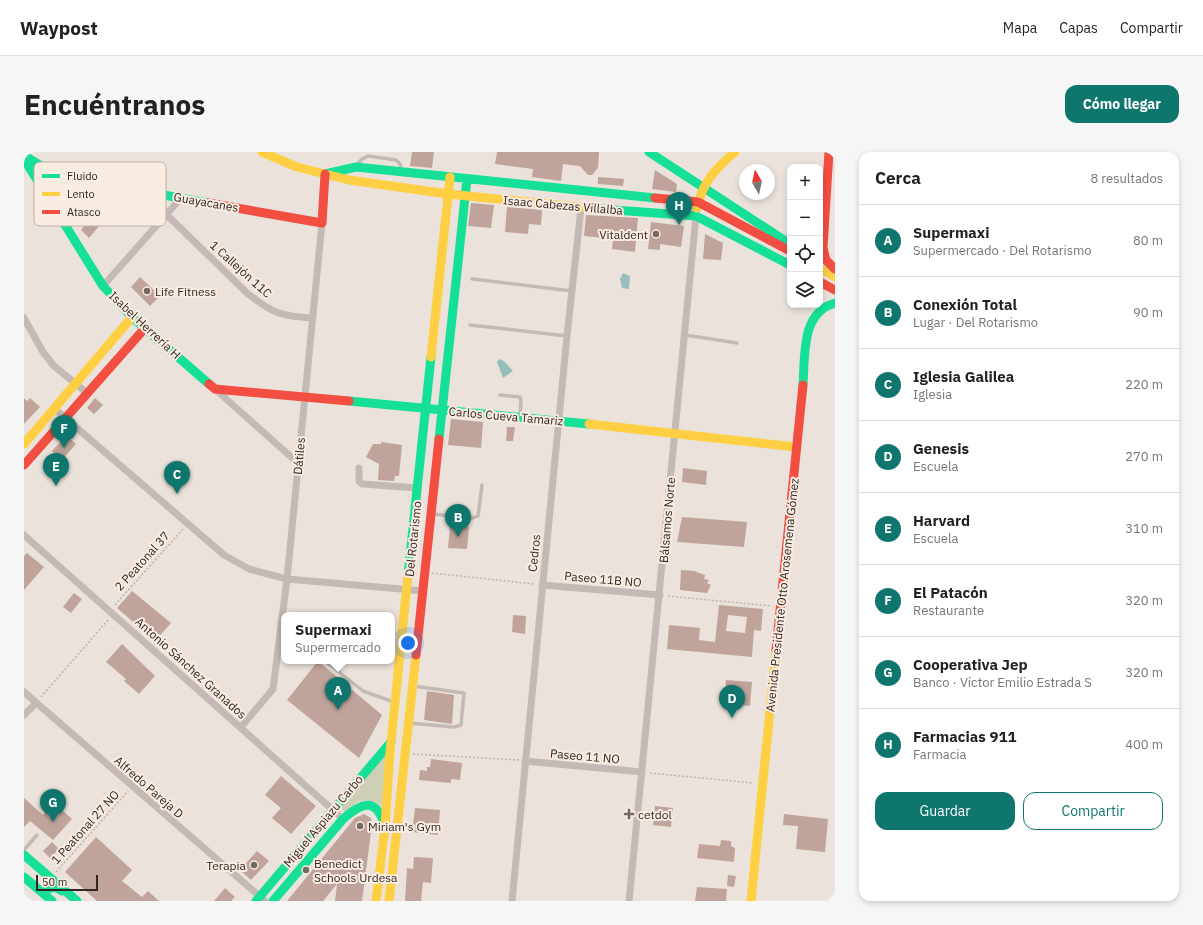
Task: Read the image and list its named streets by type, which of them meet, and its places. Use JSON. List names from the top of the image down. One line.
{"streets":{"street":["Guayacanes","Isaac Cabezas Villalba","1 Callejón 11C","Isabel Herrería H","Carlos Cueva Tamariz","Dátiles","Bálsamos Norte","Del Rotarismo","Cedros","Paseo 11B NO","Avenida Presidente Otto Arosemena Gómez","Antonio Sánchez Granados","Paseo 11 NO","Alfredo Pareja D","Miguel Aspiazu Carbo"],"path":["2 Peatonal 37","1 Peatonal 27 NO"]},"crossings":[["Guayacanes","Isabel Herrería H"],["Guayacanes","Dátiles"],["Isaac Cabezas Villalba","Dátiles"],["Isaac Cabezas Villalba","Bálsamos Norte"],["Isaac Cabezas Villalba","Del Rotarismo"],["Isaac Cabezas Villalba","Cedros"],["1 Callejón 11C","Dátiles"],["Isabel Herrería H","Carlos Cueva Tamariz"],["Isabel Herrería H","Dátiles"],["Carlos Cueva Tamariz","Dátiles"],["Carlos Cueva Tamariz","Bálsamos Norte"],["Carlos Cueva Tamariz","Del Rotarismo"],["Carlos Cueva Tamariz","Cedros"],["Carlos Cueva Tamariz","Avenida Presidente Otto Arosemena Gómez"],["Dátiles","Antonio Sánchez Granados"],["Bálsamos Norte","Paseo 11B NO"],["Bálsamos Norte","Paseo 11 NO"],["Del Rotarismo","Miguel Aspiazu Carbo"],["Cedros","Paseo 11B NO"],["Cedros","Paseo 11 NO"],["2 Peatonal 37","Antonio Sánchez Granados"],["2 Peatonal 37","Alfredo Pareja D"],["Antonio Sánchez Granados","Miguel Aspiazu Carbo"],["Alfredo Pareja D","Miguel Aspiazu Carbo"],["Alfredo Pareja D","1 Peatonal 27 NO"]],"places":{"other":["Vitaldent","Life Fitness","Miriam's Gym","Terapia","Benedict Schools Urdesa"],"health":["cetdol"]},"legend":["Fluido","Lento","Atasco"],"scale_bar":"50 m","north":"top","page":{"header":"Waypost","nav":["Mapa","Capas","Compartir"],"buttons":["Cómo llegar",["Guardar","Compartir"]],"title":"Encuéntranos","heading":["Cerca","8 resultados"],"map_buttons":["+","−"],"pins":["H","F","E","C","B","A","D","G"],"list":[{"mark":"A","name":"Supermaxi","note":"Supermercado · Del Rotarismo","value":"80 m"},{"mark":"B","name":"Conexión Total","note":"Lugar · Del Rotarismo","value":"90 m"},{"mark":"C","name":"Iglesia Galilea","note":"Iglesia","value":"220 m"},{"mark":"D","name":"Genesis","note":"Escuela","value":"270 m"},{"mark":"E","name":"Harvard","note":"Escuela","value":"310 m"},{"mark":"F","name":"El Patacón","note":"Restaurante","value":"320 m"},{"mark":"G","name":"Cooperativa Jep","note":"Banco · Víctor Emilio Estrada S","value":"320 m"},{"mark":"H","name":"Farmacias 911","note":"Farmacia","value":"400 m"}],"popup":["Supermaxi","Supermercado"],"scale":"50 m"}}
